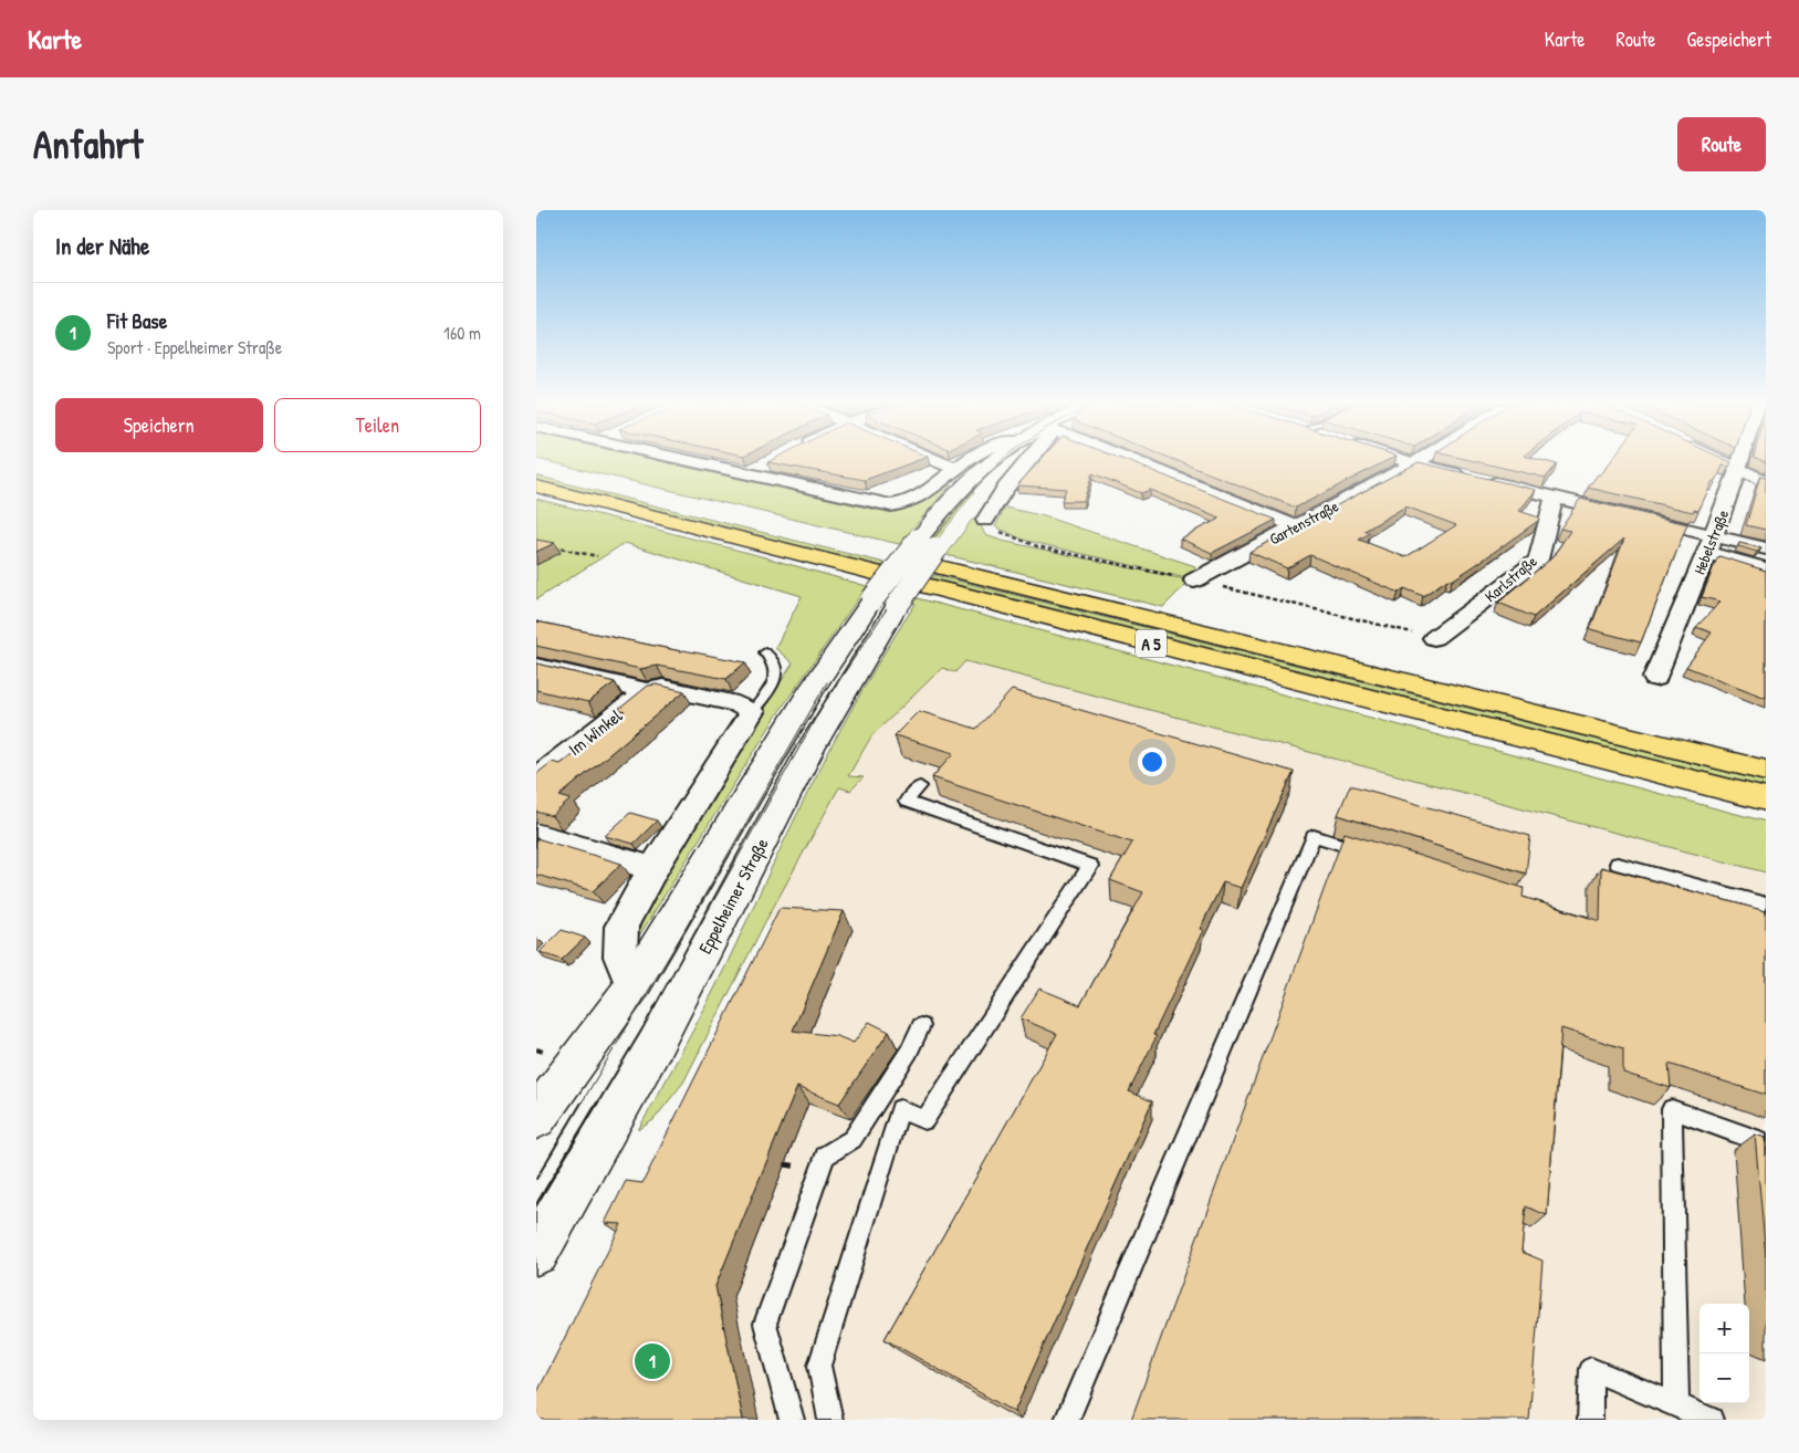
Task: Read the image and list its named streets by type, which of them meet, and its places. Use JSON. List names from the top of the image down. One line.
{"streets":{"highway":["A 5"],"main road":["Eppelheimer Straße"],"street":["Gartenstraße","Hebelstraße","Karlstraße","Im Winkel"]},"page":{"header":"Karte","nav":["Karte","Route","Gespeichert"],"buttons":["Route",["Speichern","Teilen"]],"title":"Anfahrt","heading":"In der Nähe","list":[{"mark":"1","name":"Fit Base","note":"Sport · Eppelheimer Straße","value":"160 m"}],"map_buttons":["+","−"],"pins":"1"}}
